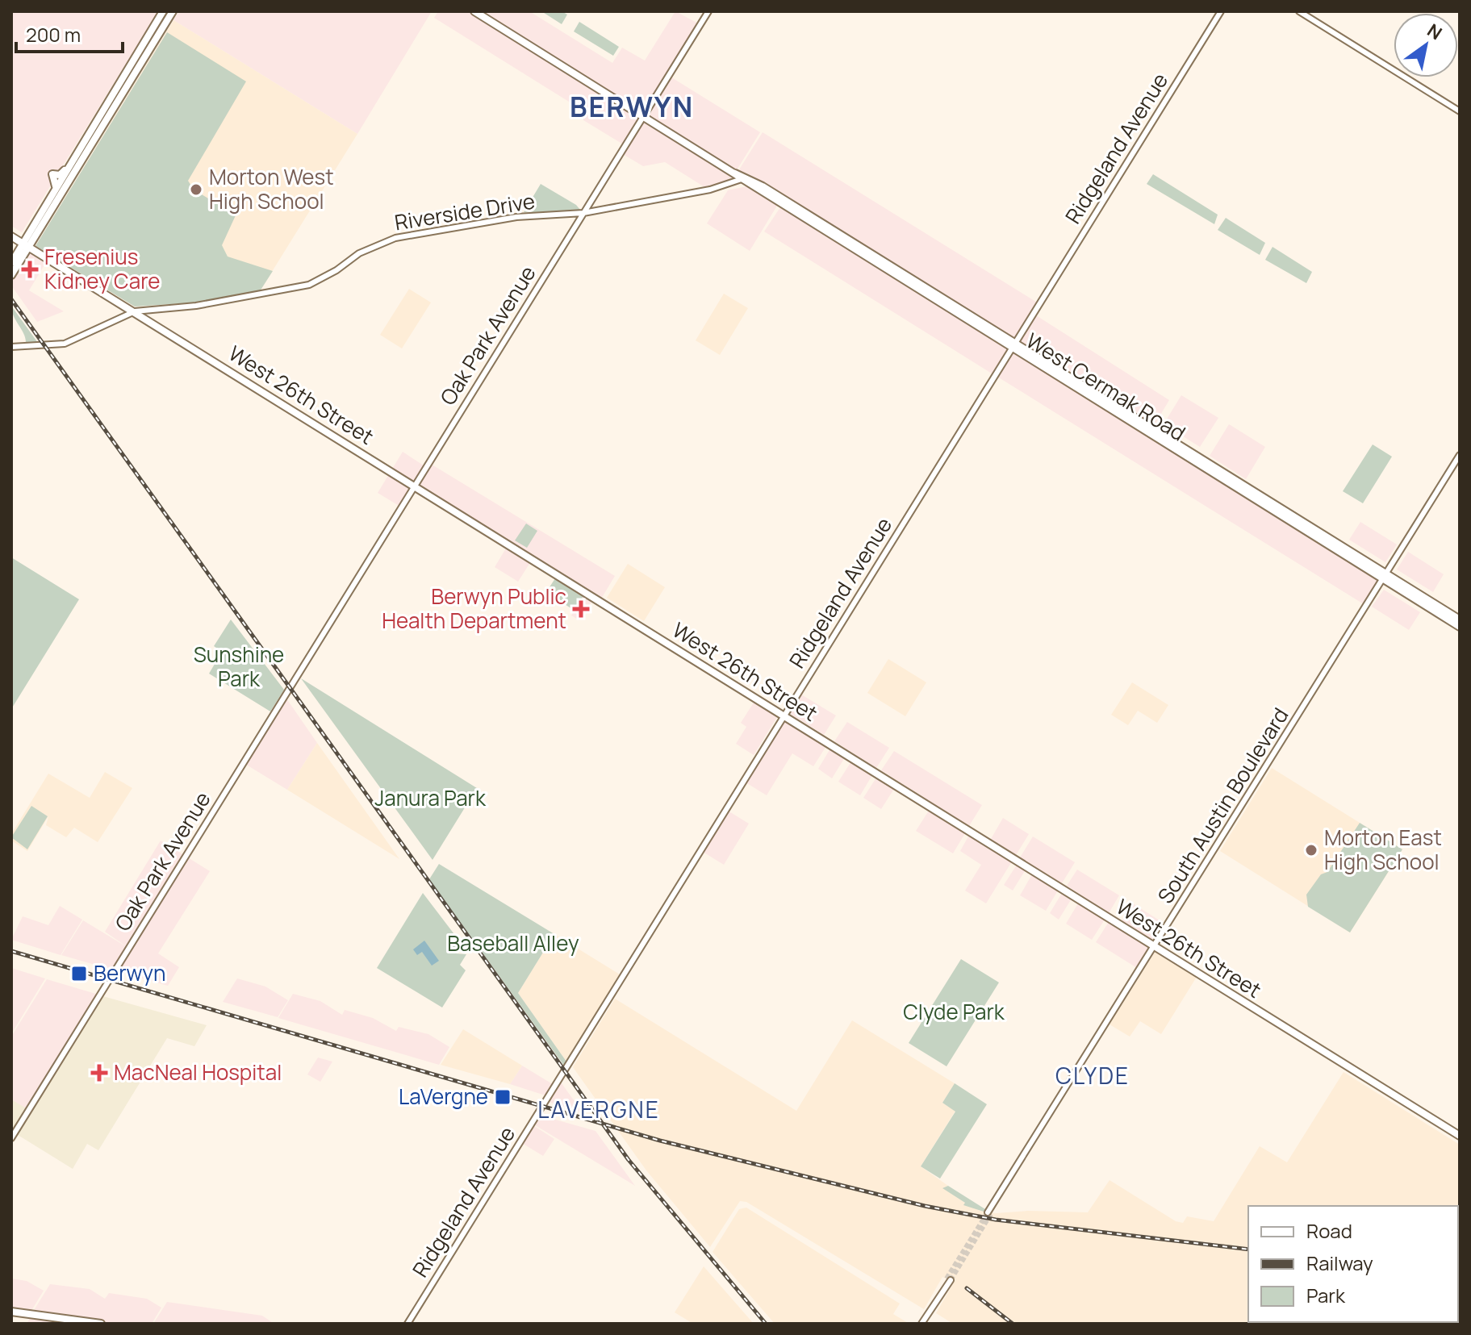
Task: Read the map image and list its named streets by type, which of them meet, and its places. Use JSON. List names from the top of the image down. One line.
{"streets":{"main road":["West Cermak Road","West 26th Street"],"street":["Ridgeland Avenue","Riverside Drive","Oak Park Avenue","South Austin Boulevard"]},"crossings":[["Ridgeland Avenue","West Cermak Road"],["Ridgeland Avenue","West 26th Street"],["Riverside Drive","Oak Park Avenue"],["Riverside Drive","West Cermak Road"],["Riverside Drive","West 26th Street"],["Oak Park Avenue","West Cermak Road"],["Oak Park Avenue","West 26th Street"],["West Cermak Road","South Austin Boulevard"],["West 26th Street","South Austin Boulevard"]],"districts":["BERWYN","CLYDE","LAVERGNE"],"parks":["Sunshine Park","Janura Park","Baseball Alley","Clyde Park"],"places":{"other":["Morton West High School","Morton East High School"],"health":["Fresenius Kidney Care","Berwyn Public Health Department","MacNeal Hospital"],"transit":["Berwyn","LaVergne"]},"legend":["Road","Railway","Park"],"scale_bar":"200 m","north":"top right"}
